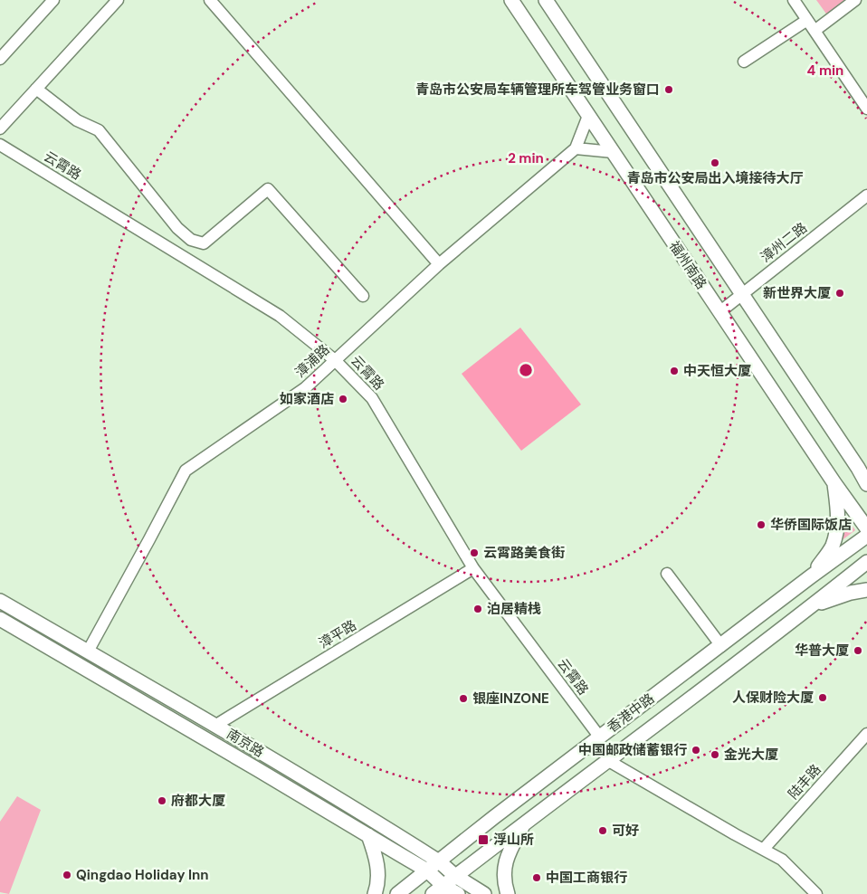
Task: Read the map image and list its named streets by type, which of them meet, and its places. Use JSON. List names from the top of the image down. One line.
{"streets":{"main road":["福州南路","香港中路","南京路"],"street":["云霄路","漳州二路","漳浦路","漳平路","陆丰路"]},"crossings":[["云霄路","漳浦路"],["云霄路","漳平路"],["云霄路","香港中路"],["漳州二路","福州南路"],["漳浦路","南京路"],["漳平路","南京路"],["香港中路","南京路"]],"places":{"other":["青岛市公安局车辆管理所车驾管业务窗口","青岛市公安局出入境接待大厅","新世界大厦","中天恒大厦","如家酒店","华侨国际饭店","云霄路美食街","泊居精栈","华普大厦","人保财险大厦","银座INZONE","中国邮政储蓄银行","金光大厦","府都大厦","可好","Qingdao Holiday Inn","中国工商银行"],"transit":["浮山所"]},"rings":["4 min","2 min"]}
